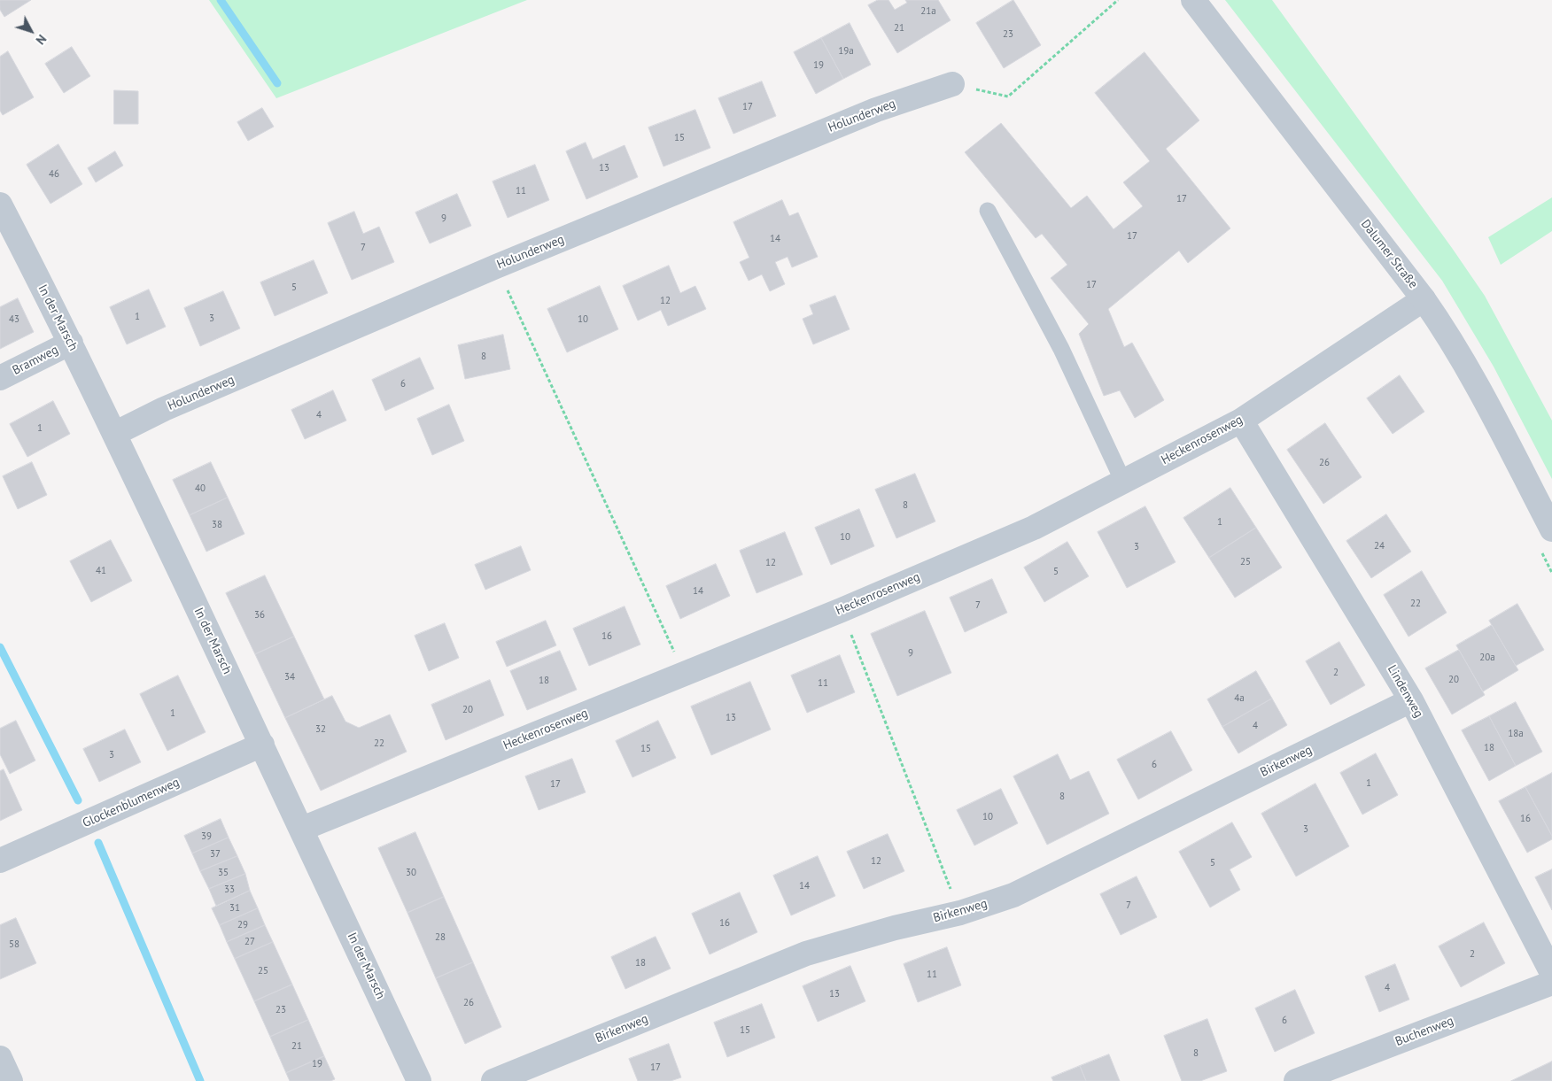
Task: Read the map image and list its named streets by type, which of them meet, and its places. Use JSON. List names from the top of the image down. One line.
{"streets":{"street":["Holunderweg","Dalumer Straße","In der Marsch","Bramweg","Heckenrosenweg","Lindenweg","Birkenweg","Glockenblumenweg","Buchenweg"]},"crossings":[["Holunderweg","In der Marsch"],["Dalumer Straße","Heckenrosenweg"],["In der Marsch","Bramweg"],["In der Marsch","Heckenrosenweg"],["In der Marsch","Glockenblumenweg"],["Heckenrosenweg","Lindenweg"],["Lindenweg","Birkenweg"]],"house_numbers":["21a","21","23","19a","19","17","15","13","46","11","17","9","17","14","7","17","5","12","1","3","43","10","8","6","4","1","26","40","8","1","38","10","24","3","25","12","41","5","14","22","7","36","16","9","20a","2","34","20","18","11","4a","20","1","13","4","32","18a","22","18","15","3","6","1","17","8","10","16","3","39","37","12","5","35","30","14","33","7","31","16","29","28","27","58","2","18","25","11","4","13","26","23","6","15","21","8","19","17"],"north":"bottom right"}
